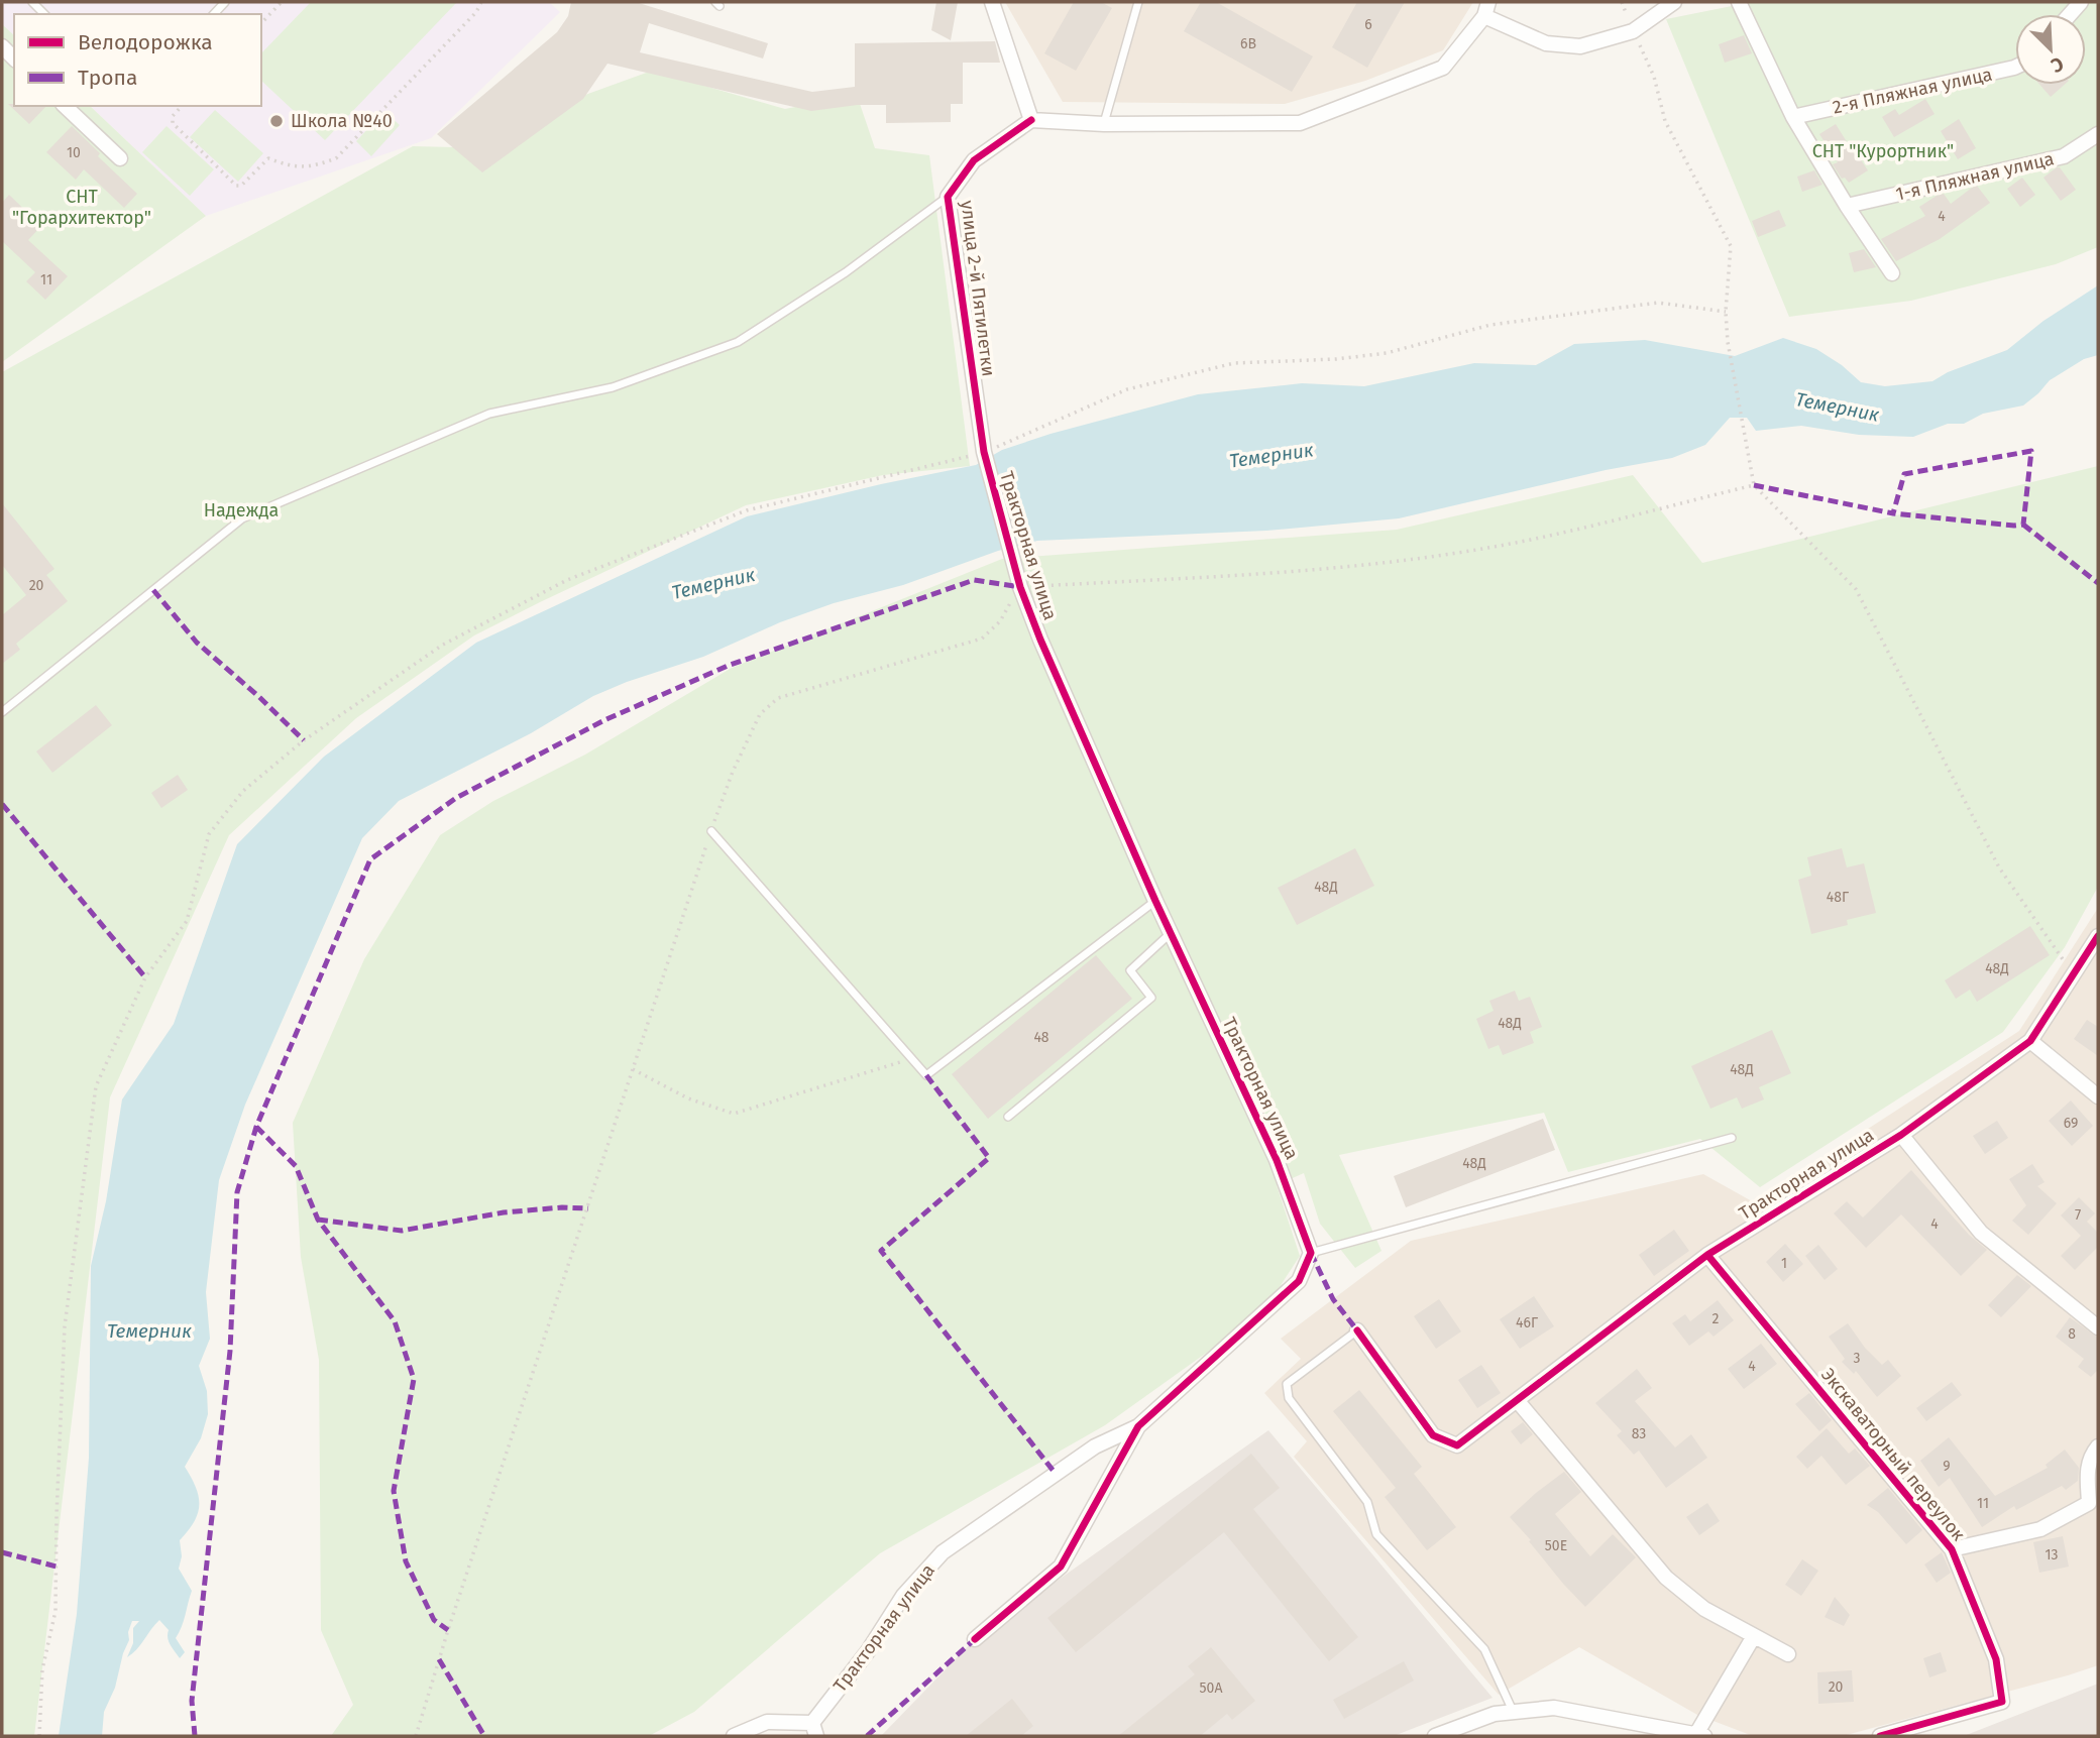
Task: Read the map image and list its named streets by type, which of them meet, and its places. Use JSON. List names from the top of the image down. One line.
{"streets":{"street":["2-я Пляжная улица","1-я Пляжная улица","улица 2-й Пятилетки","Тракторная улица","Экскаваторный переулок"]},"crossings":[["улица 2-й Пятилетки","Тракторная улица"],["Тракторная улица","Экскаваторный переулок"]],"water":["Темерник"],"parks":["СНТ \"Курортник\"","СНТ \"Горархитектор\"","Надежда"],"places":["Школа №40"],"house_numbers":["6","6В","10","4","11","20","48Д","48Г","48Д","48Д","48","48Д","69","48Д","7","4","1","2","46Г","8","3","4","83","9","11","50Е","13","20","50А"],"legend":["Велодорожка","Тропа"],"north":"bottom right"}
